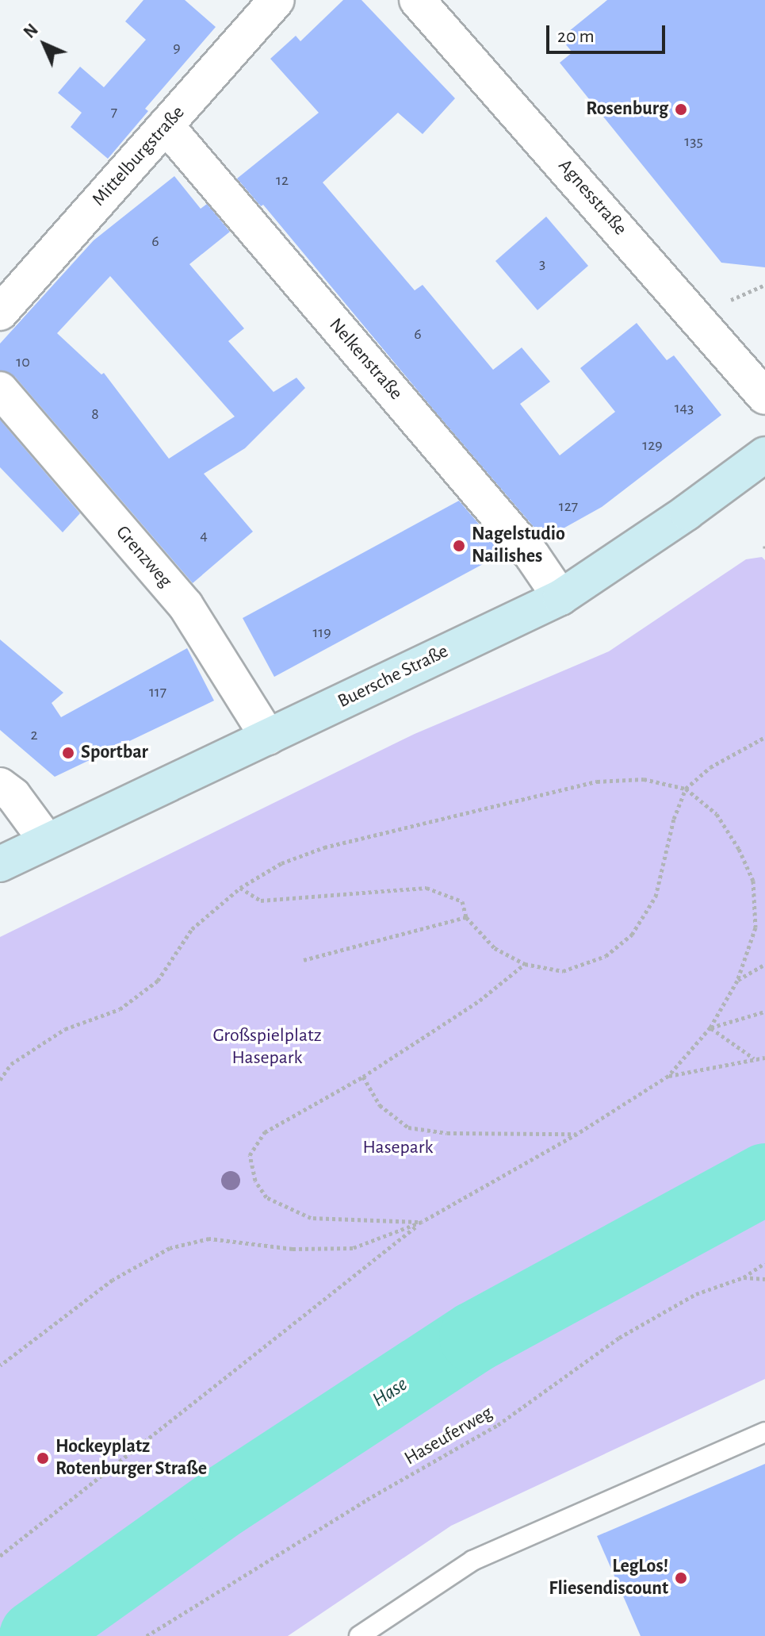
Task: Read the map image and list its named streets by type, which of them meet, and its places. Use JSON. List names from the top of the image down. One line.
{"streets":{"main road":["Buersche Straße"],"street":["Mittelburgstraße","Agnesstraße","Nelkenstraße","Grenzweg"],"path":["Haseuferweg"]},"crossings":[["Mittelburgstraße","Nelkenstraße"],["Nelkenstraße","Buersche Straße"],["Grenzweg","Buersche Straße"]],"water":["Hase"],"parks":["Großspielplatz Hasepark","Hasepark"],"places":["Rosenburg","Nagelstudio Nailishes","Sportbar","Hockeyplatz Rotenburger Straße","LegLos! Fliesendiscount"],"house_numbers":["9","7","135","12","6","3","6","10","143","8","129","127","4","119","117","2"],"scale_bar":"20 m","north":"top left"}
